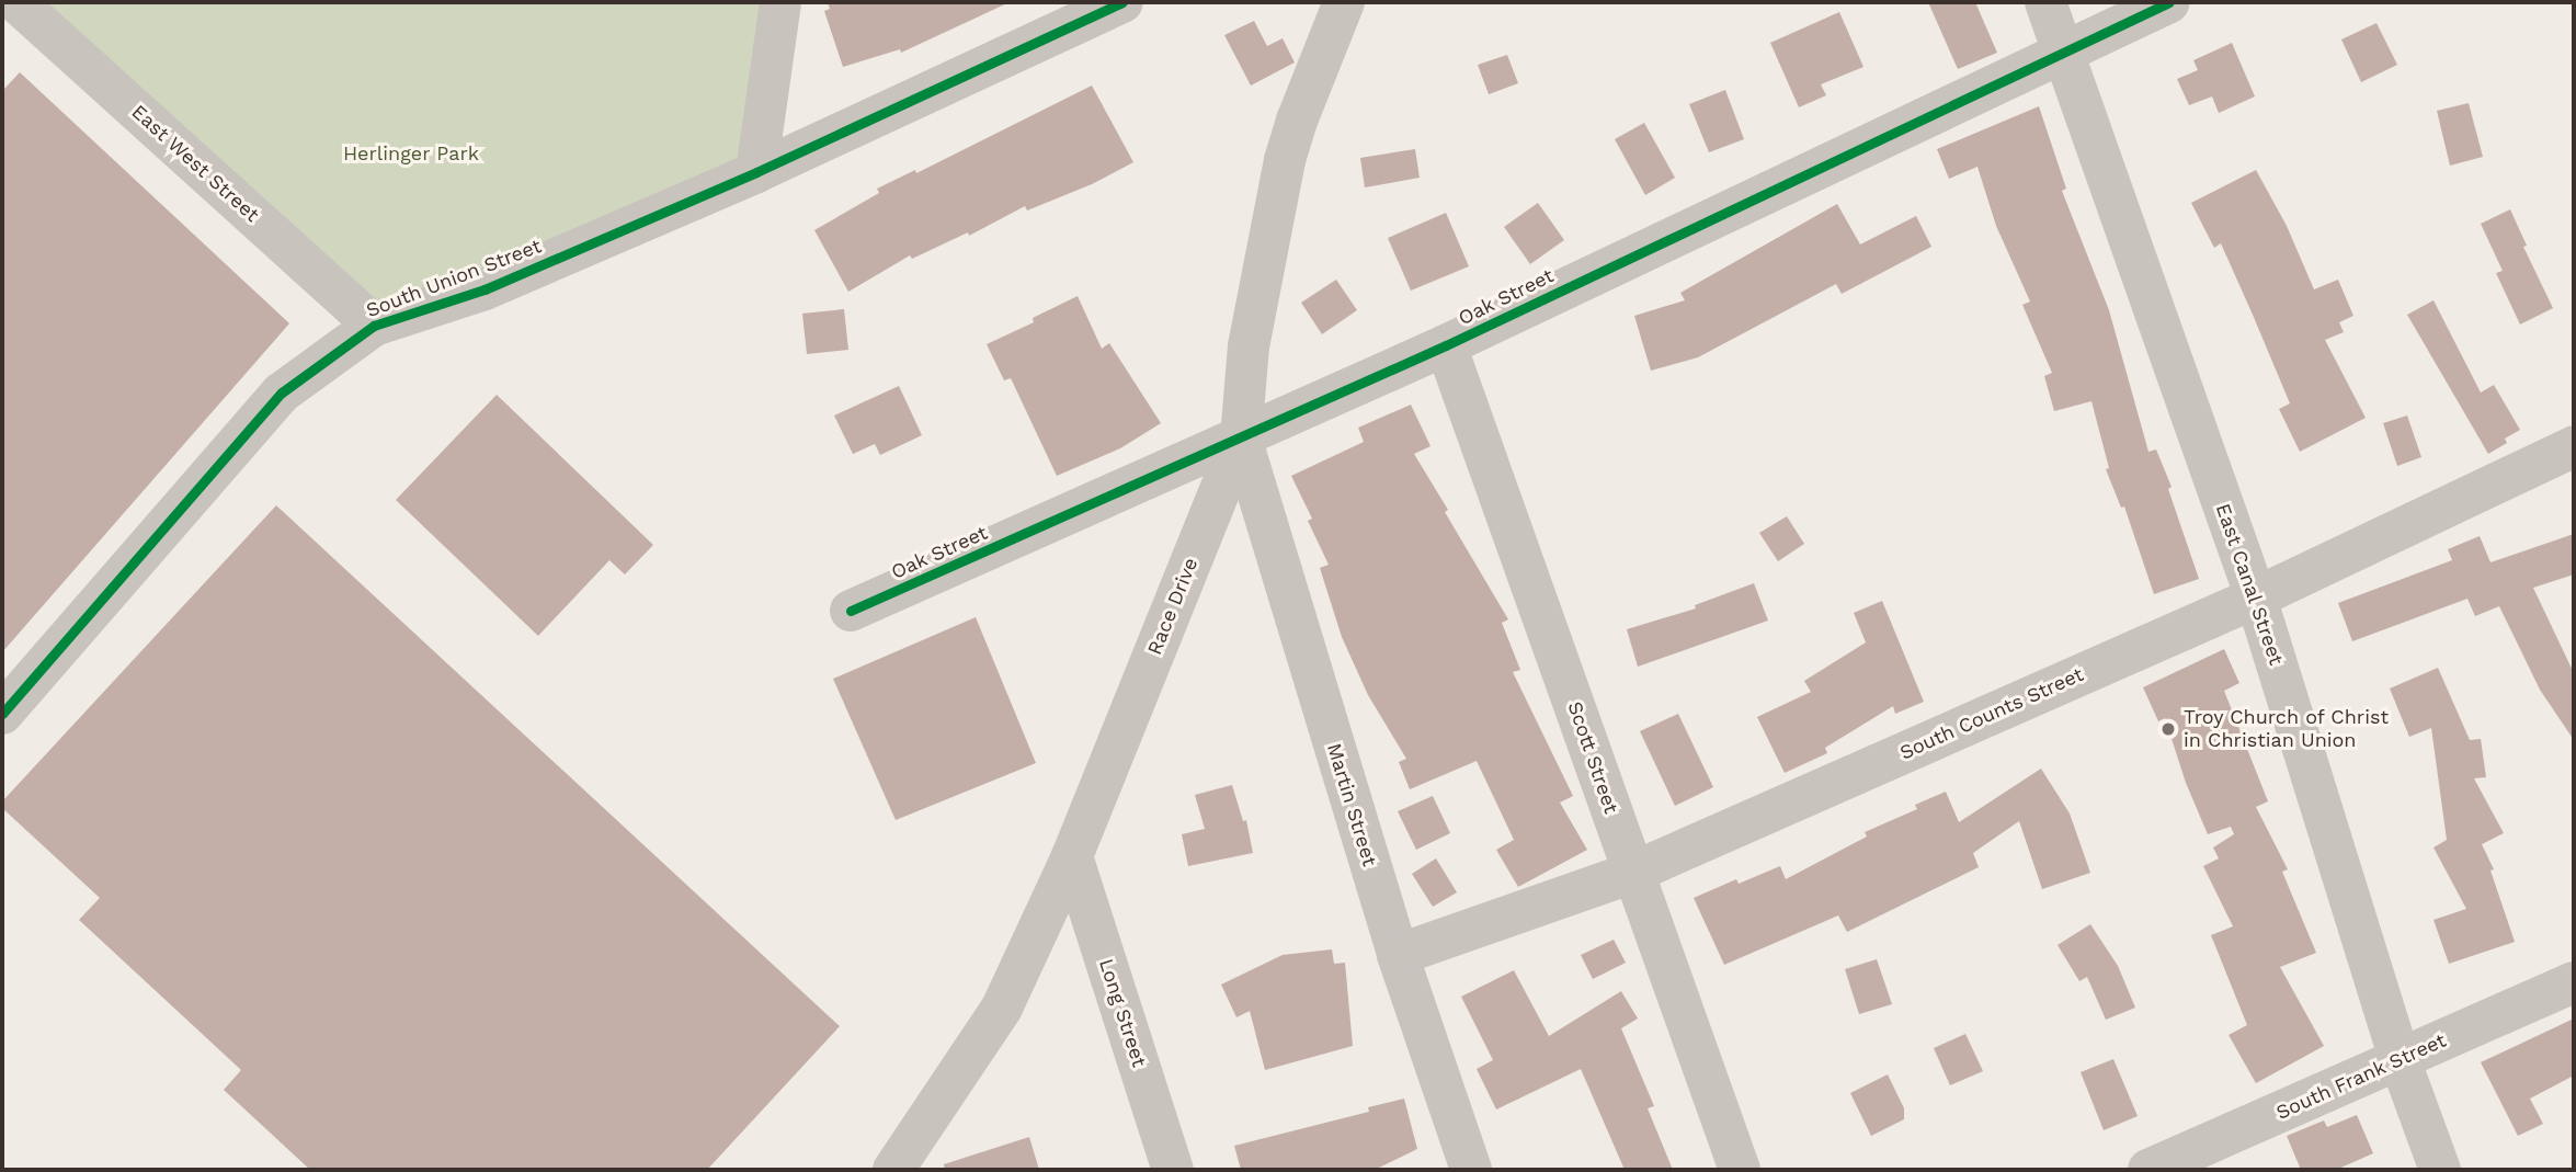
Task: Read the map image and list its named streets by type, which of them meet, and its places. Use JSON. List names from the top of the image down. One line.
{"streets":{"street":["East West Street","South Union Street","Oak Street","East Canal Street","Race Drive","South Counts Street","Scott Street","Martin Street","Long Street","South Frank Street"]},"crossings":[["East West Street","South Union Street"],["Oak Street","East Canal Street"],["Oak Street","Race Drive"],["Oak Street","Scott Street"],["Oak Street","Martin Street"],["East Canal Street","South Counts Street"],["East Canal Street","South Frank Street"],["Race Drive","Martin Street"],["Race Drive","Long Street"],["South Counts Street","Scott Street"],["South Counts Street","Martin Street"]],"parks":["Herlinger Park"],"places":["Troy Church of Christ in Christian Union"]}
